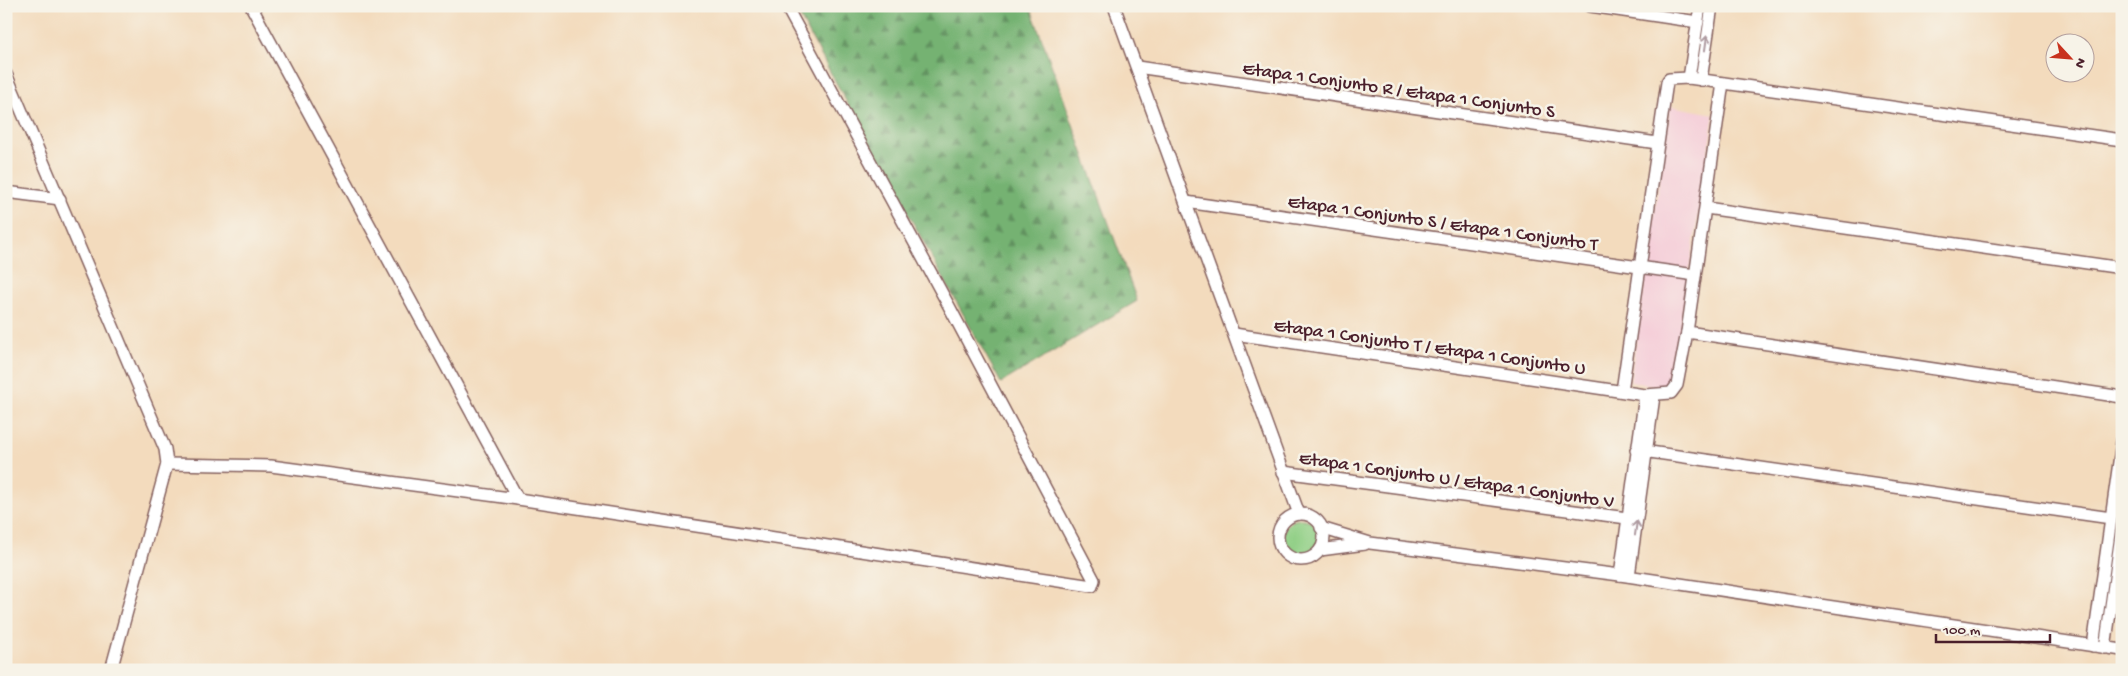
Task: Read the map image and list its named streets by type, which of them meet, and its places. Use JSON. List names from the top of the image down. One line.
{"streets":{"street":["Etapa 1 Conjunto R / Etapa 1 Conjunto S","Etapa 1 Conjunto S / Etapa 1 Conjunto T","Etapa 1 Conjunto T / Etapa 1 Conjunto U","Etapa 1 Conjunto U / Etapa 1 Conjunto V"]},"scale_bar":"100 m","north":"bottom right"}
